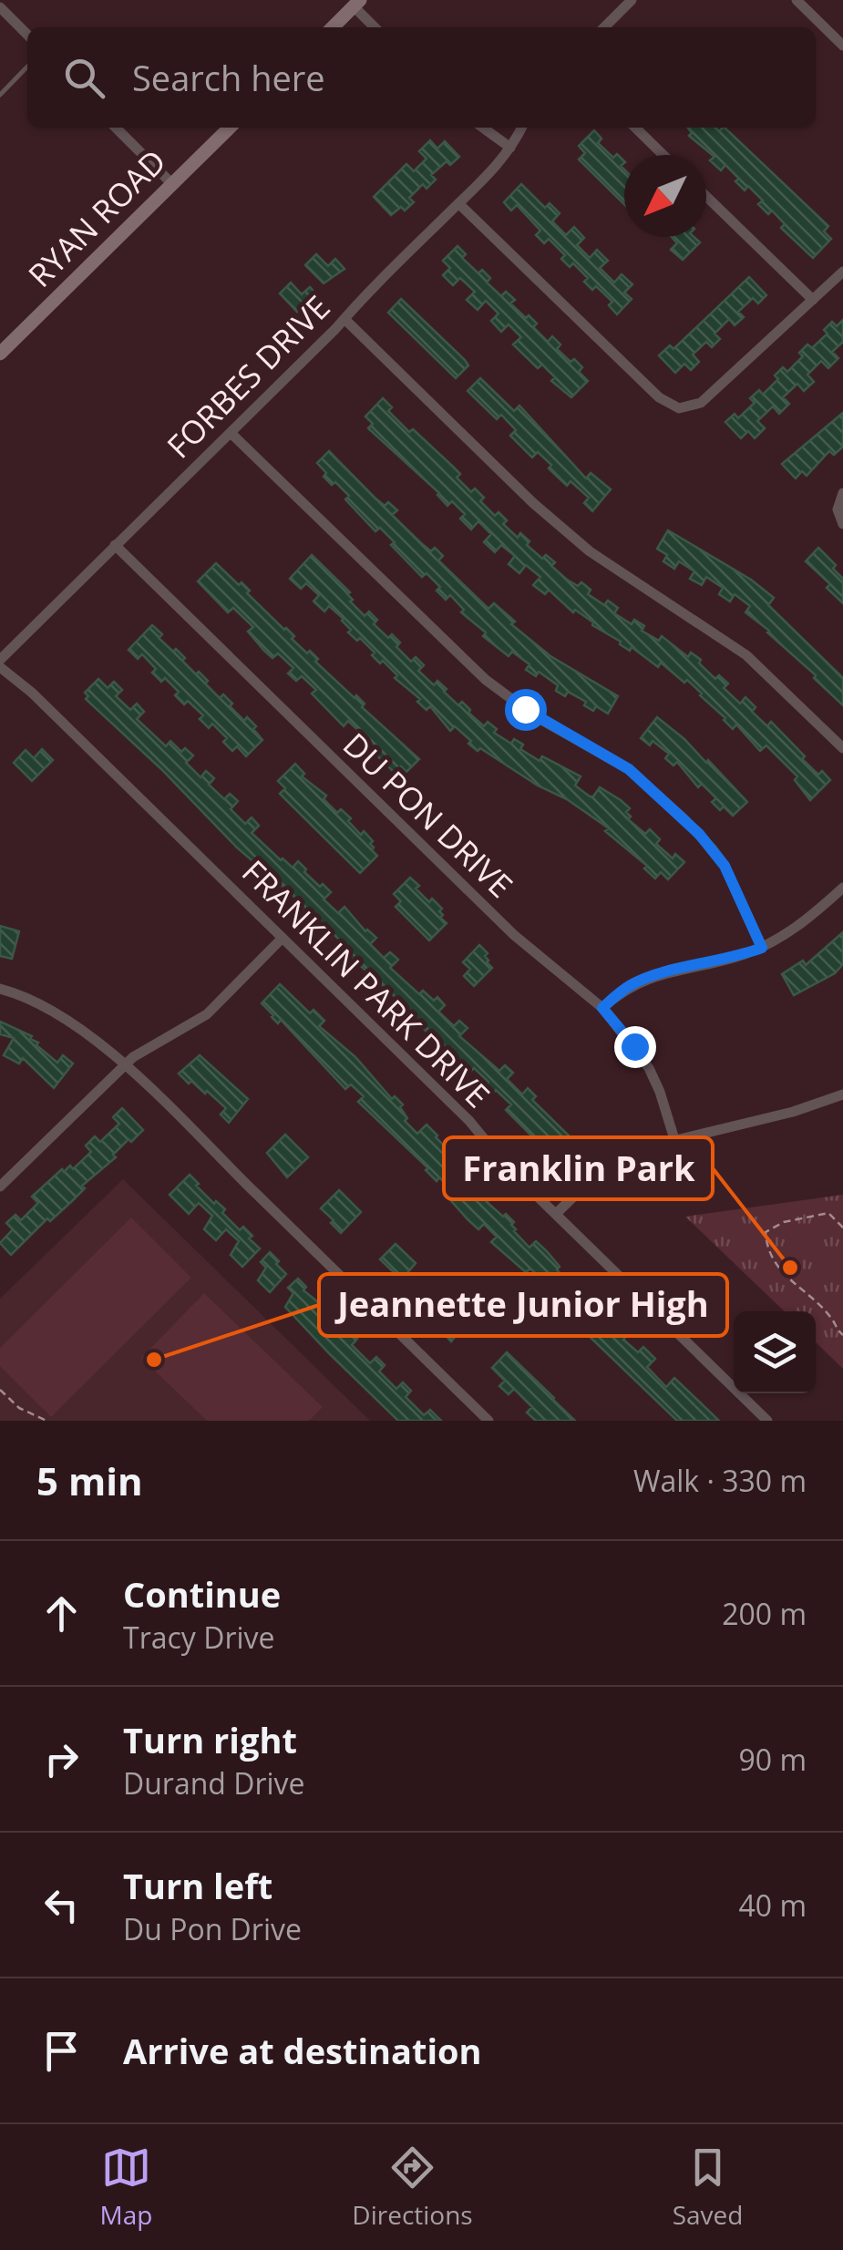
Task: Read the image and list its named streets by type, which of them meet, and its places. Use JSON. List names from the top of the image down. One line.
{"streets":{"main road":["RYAN ROAD"],"street":["FORBES DRIVE","DU PON DRIVE","FRANKLIN PARK DRIVE"]},"crossings":[["FORBES DRIVE","DU PON DRIVE"]],"places":["Franklin Park","Jeannette Junior High"],"north":"bottom left","page":{"search":"Search here","heading":["5 min","Walk · 330 m"],"list":[["Continue","Tracy Drive","200 m"],["Turn right","Durand Drive","90 m"],["Turn left","Du Pon Drive","40 m"],"Arrive at destination"],"nav":["Map","Directions","Saved"]}}
